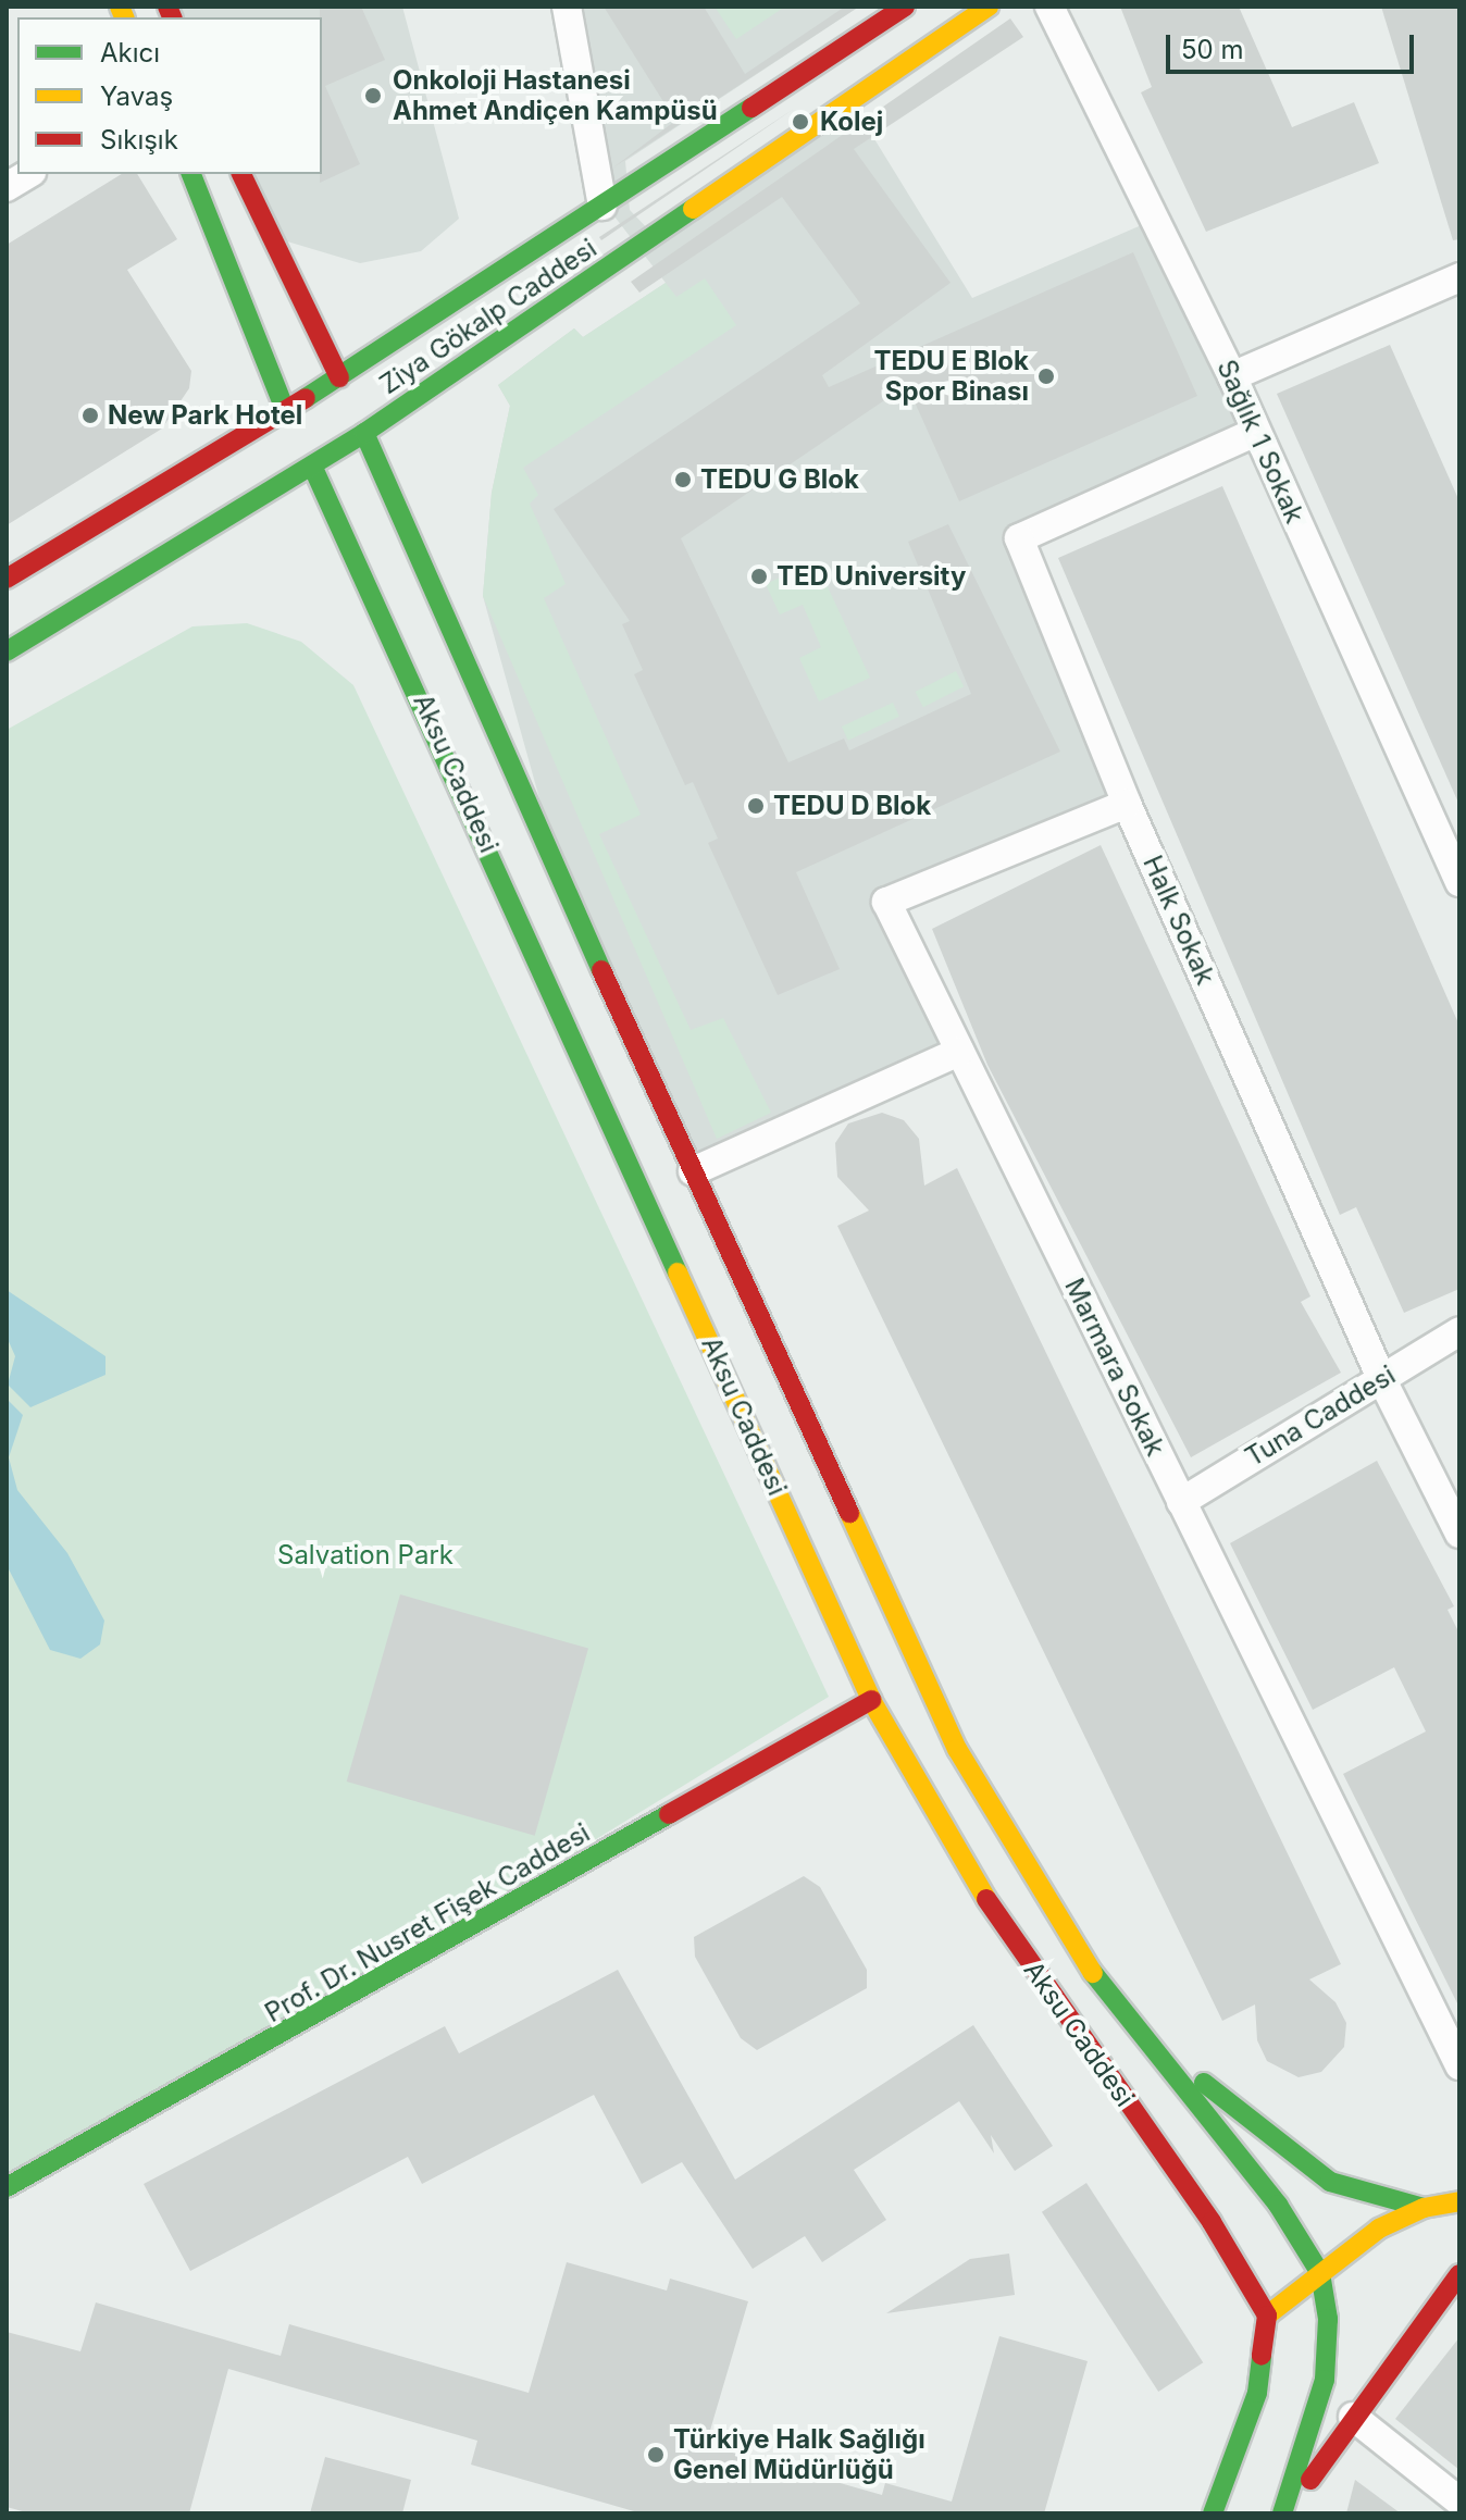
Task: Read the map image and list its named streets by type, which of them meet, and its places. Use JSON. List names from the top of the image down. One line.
{"streets":{"main road":["Ziya Gökalp Caddesi","Aksu Caddesi","Prof. Dr. Nusret Fişek Caddesi"],"street":["Sağlık 1 Sokak","Halk Sokak","Marmara Sokak","Tuna Caddesi"]},"crossings":[["Ziya Gökalp Caddesi","Aksu Caddesi"],["Sağlık 1 Sokak","Halk Sokak"],["Aksu Caddesi","Prof. Dr. Nusret Fişek Caddesi"],["Halk Sokak","Marmara Sokak"],["Halk Sokak","Tuna Caddesi"],["Marmara Sokak","Tuna Caddesi"]],"parks":["Salvation Park"],"places":["Onkoloji Hastanesi Ahmet Andiçen Kampüsü","Kolej","TEDU E Blok Spor Binası","New Park Hotel","TEDU G Blok","TED University","TEDU D Blok","Türkiye Halk Sağlığı Genel Müdürlüğü"],"legend":["Akıcı","Yavaş","Sıkışık"],"scale_bar":"50 m"}
